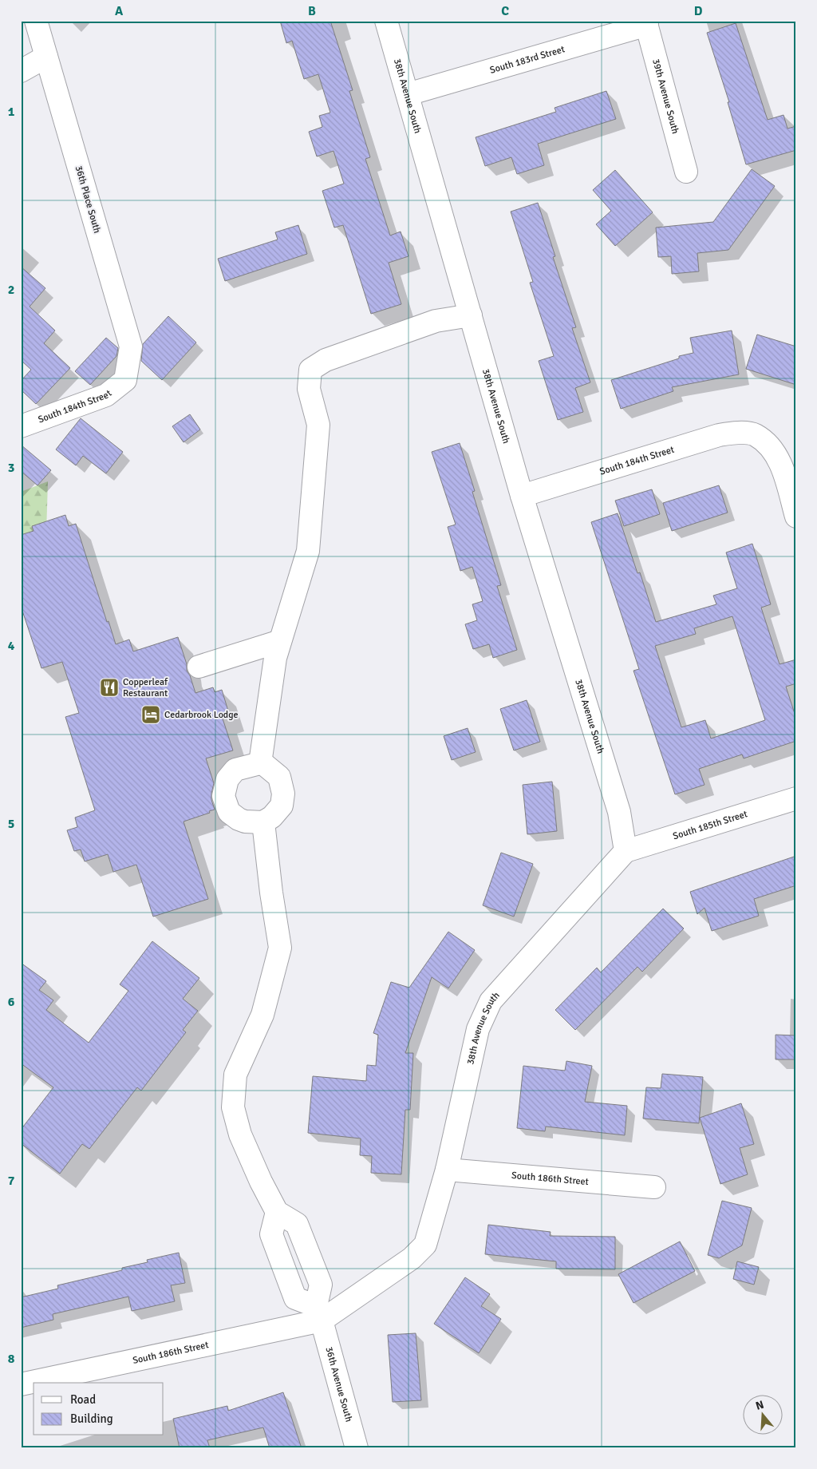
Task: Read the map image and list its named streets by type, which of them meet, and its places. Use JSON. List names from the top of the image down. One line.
{"streets":{"street":["South 183rd Street","38th Avenue South","39th Avenue South","36th Place South","South 184th Street","South 185th Street","South 186th Street","36th Avenue South"]},"crossings":[["South 183rd Street","38th Avenue South"],["South 183rd Street","39th Avenue South"],["38th Avenue South","South 184th Street"],["38th Avenue South","South 185th Street"],["38th Avenue South","South 186th Street"],["38th Avenue South","36th Avenue South"],["36th Place South","South 184th Street"],["South 186th Street","36th Avenue South"]],"places":{"restaurant":["Copperleaf Restaurant"],"hotel":["Cedarbrook Lodge"]},"legend":["Road","Building"],"north":"top","grid":{"columns":["A","B","C","D"],"rows":["1","2","3","4","5","6","7","8"]}}
